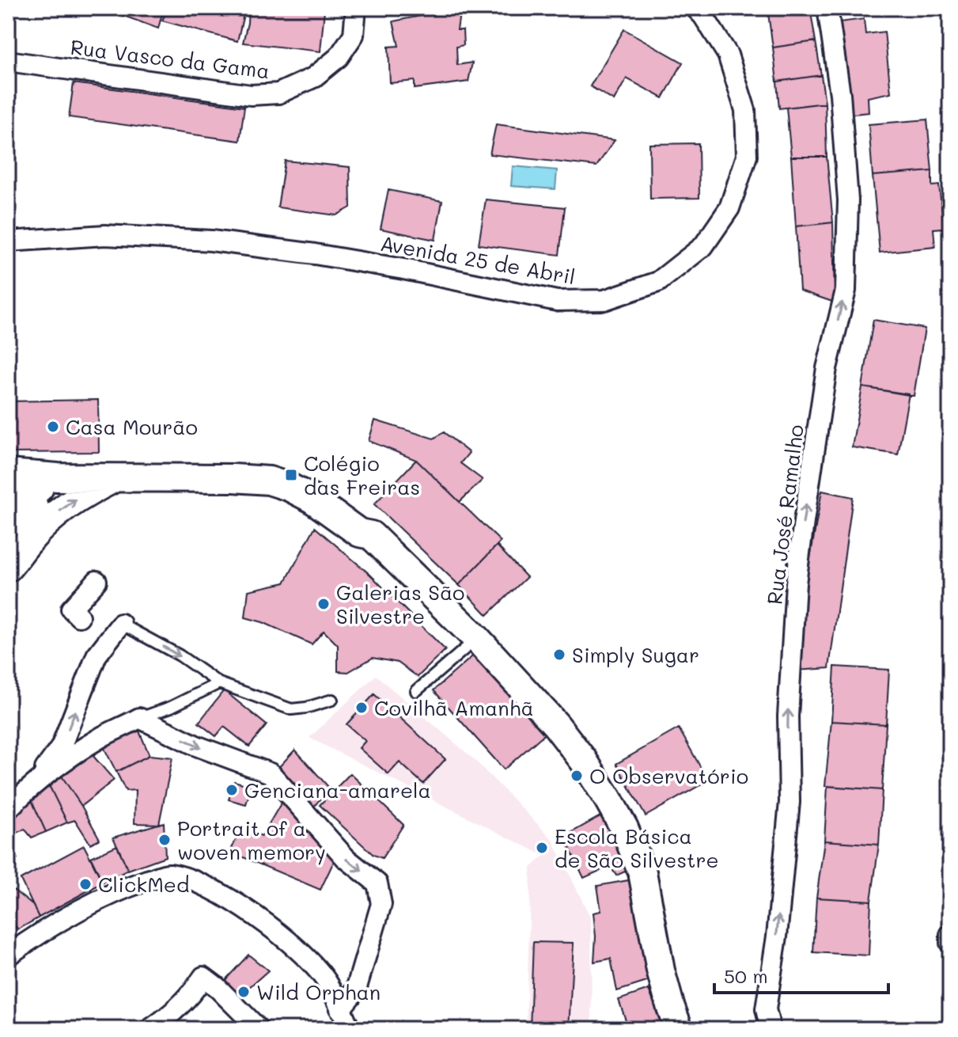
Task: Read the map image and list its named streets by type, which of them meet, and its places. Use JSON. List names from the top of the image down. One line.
{"streets":{"street":["Rua Vasco da Gama","Avenida 25 de Abril","Rua José Ramalho"]},"one_way":["Rua José Ramalho"],"places":{"other":["Casa Mourão","Galerias São Silvestre","Simply Sugar","Covilhã Amanhã","O Observatório","Genciana-amarela","Portrait of a woven memory","Escola Básica de São Silvestre","ClickMed","Wild Orphan"],"transit":["Colégio das Freiras"]},"scale_bar":"50 m"}
